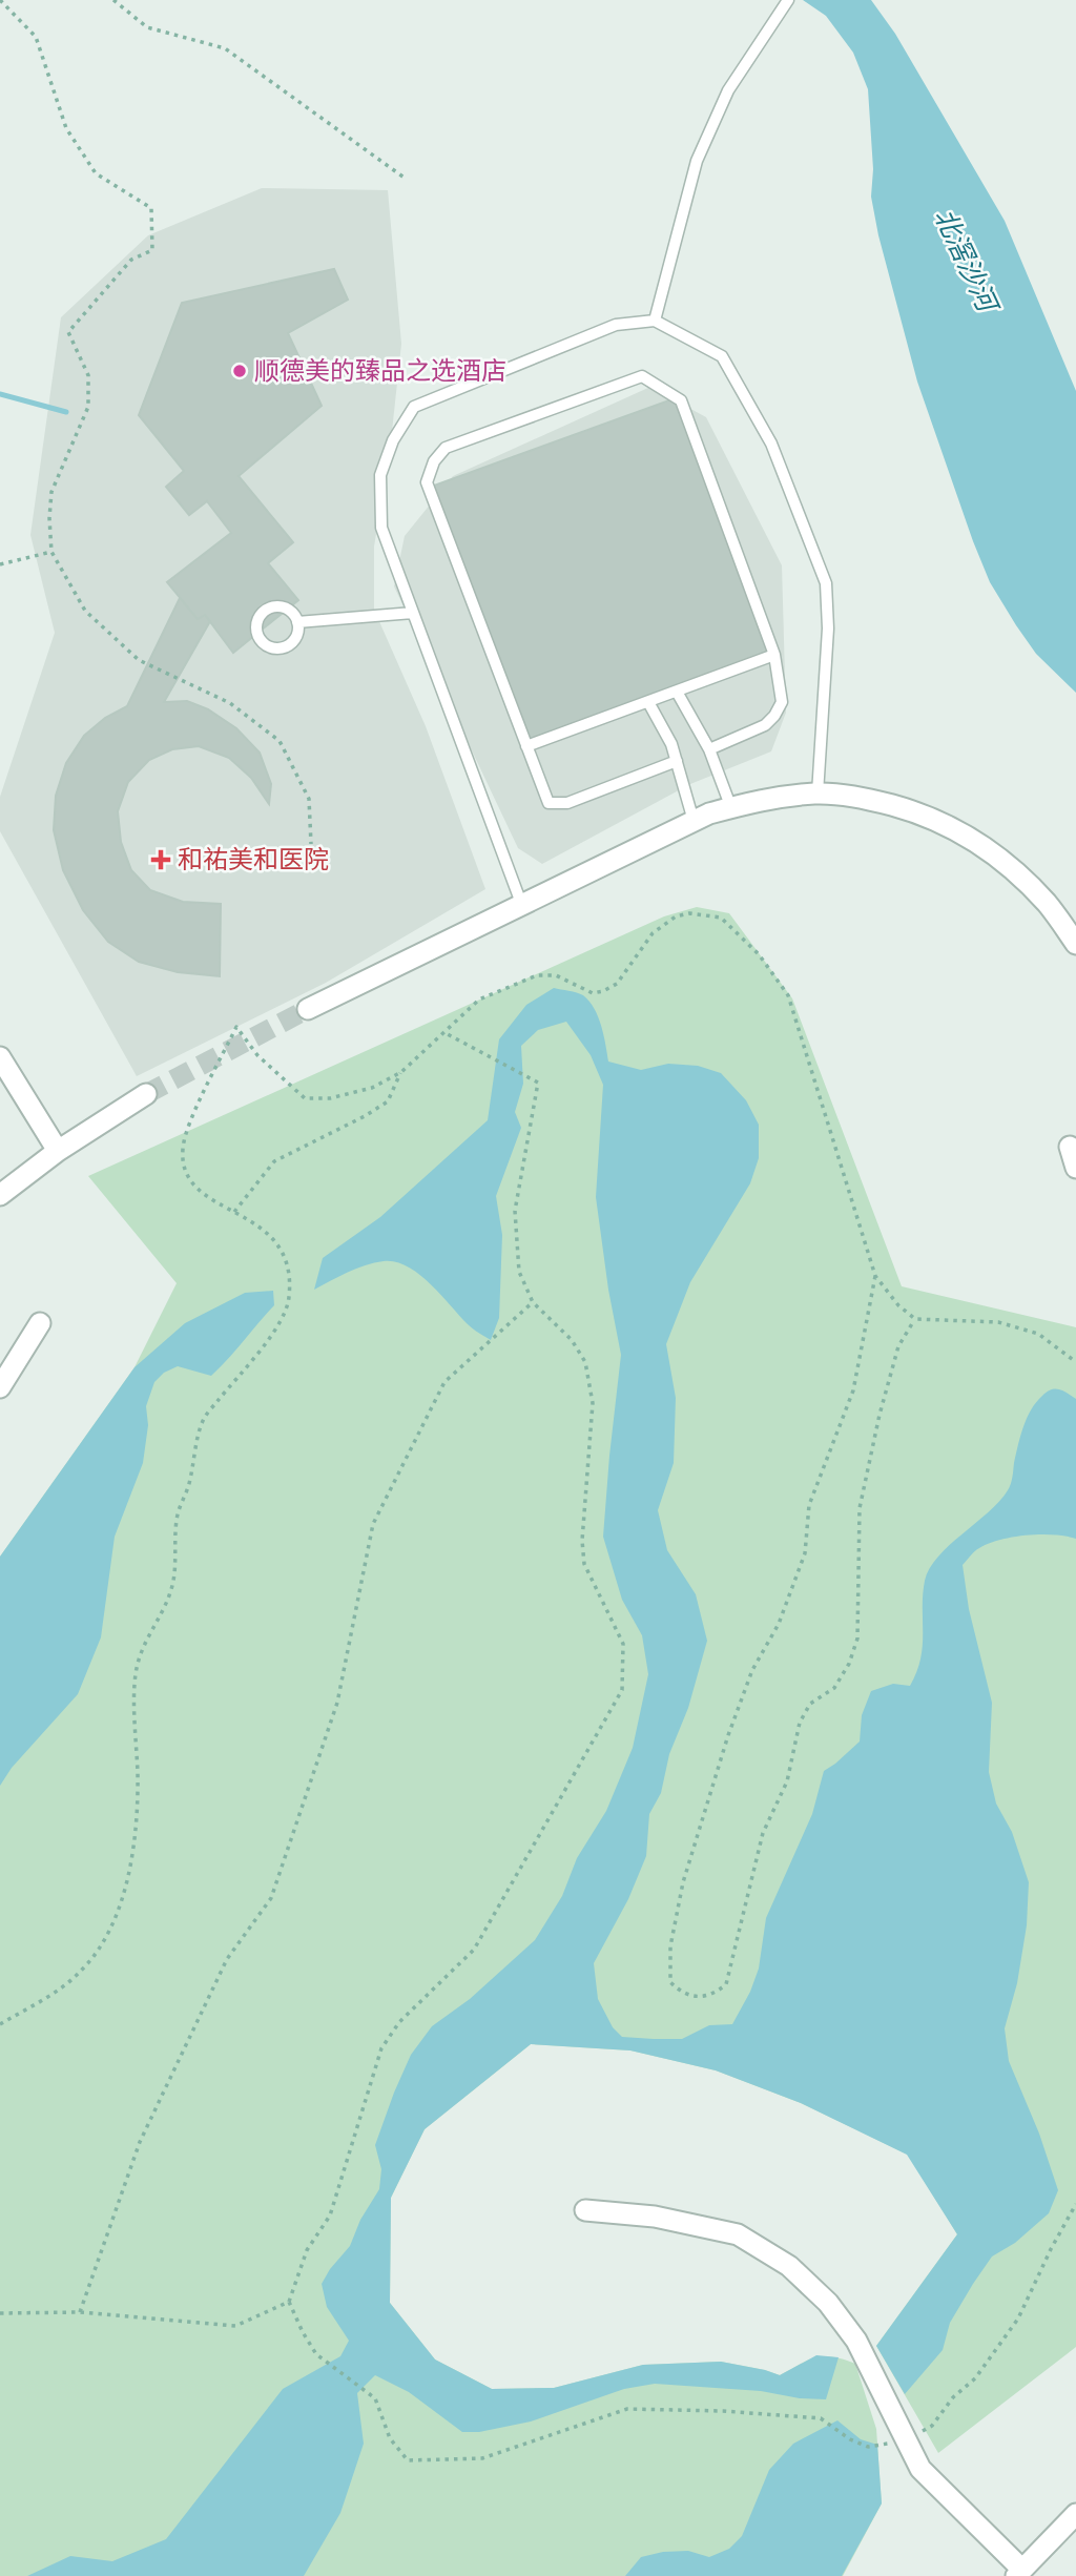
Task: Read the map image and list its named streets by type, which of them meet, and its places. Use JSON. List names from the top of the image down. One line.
{"water":["北滘沙河"],"places":{"other":["顺德美的臻品之选酒店"],"health":["和祐美和医院"]}}
